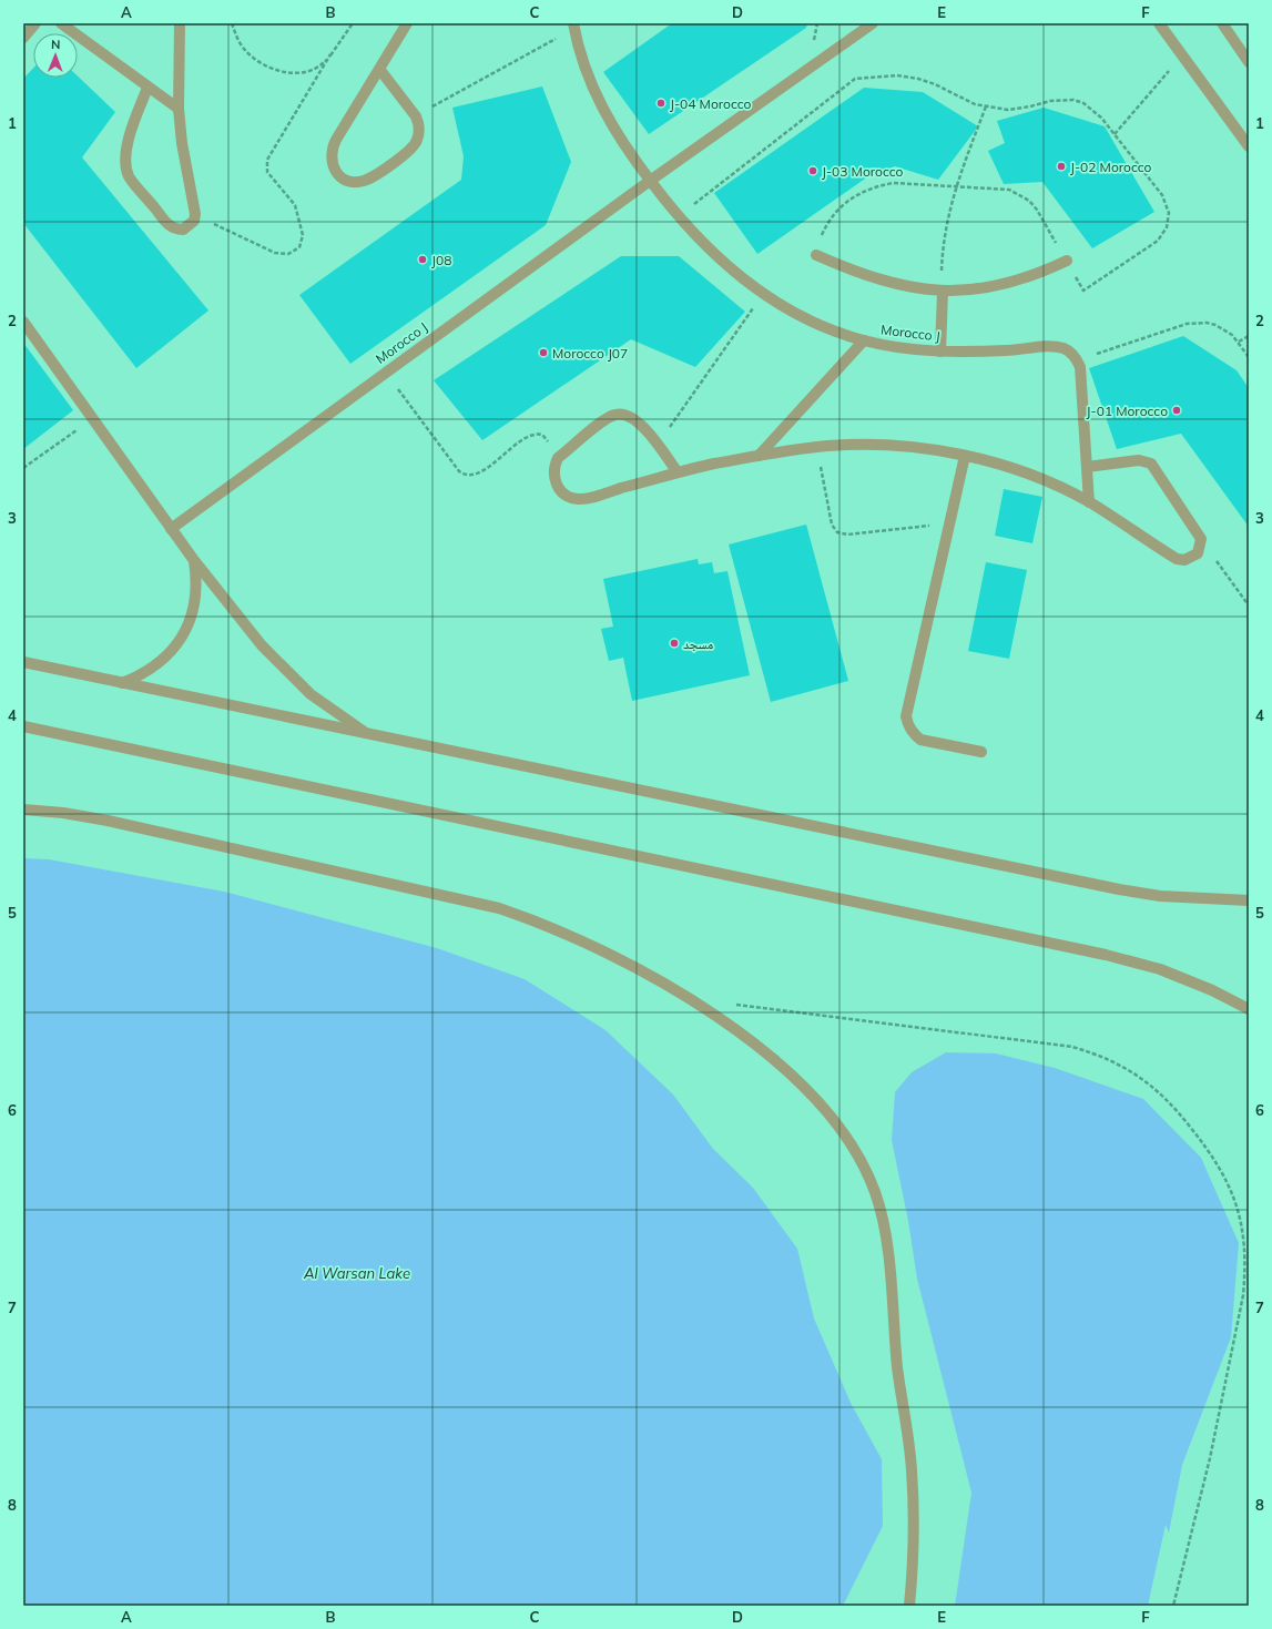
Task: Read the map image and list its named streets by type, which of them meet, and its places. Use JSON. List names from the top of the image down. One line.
{"streets":{"street":["Morocco J"]},"water":["Al Warsan Lake"],"places":["J-04 Morocco","J-02 Morocco","J-03 Morocco","J08","Morocco J07","J-01 Morocco","مسجد"],"north":"top","grid":{"columns":["A","B","C","D","E","F"],"rows":["1","2","3","4","5","6","7","8"]}}
